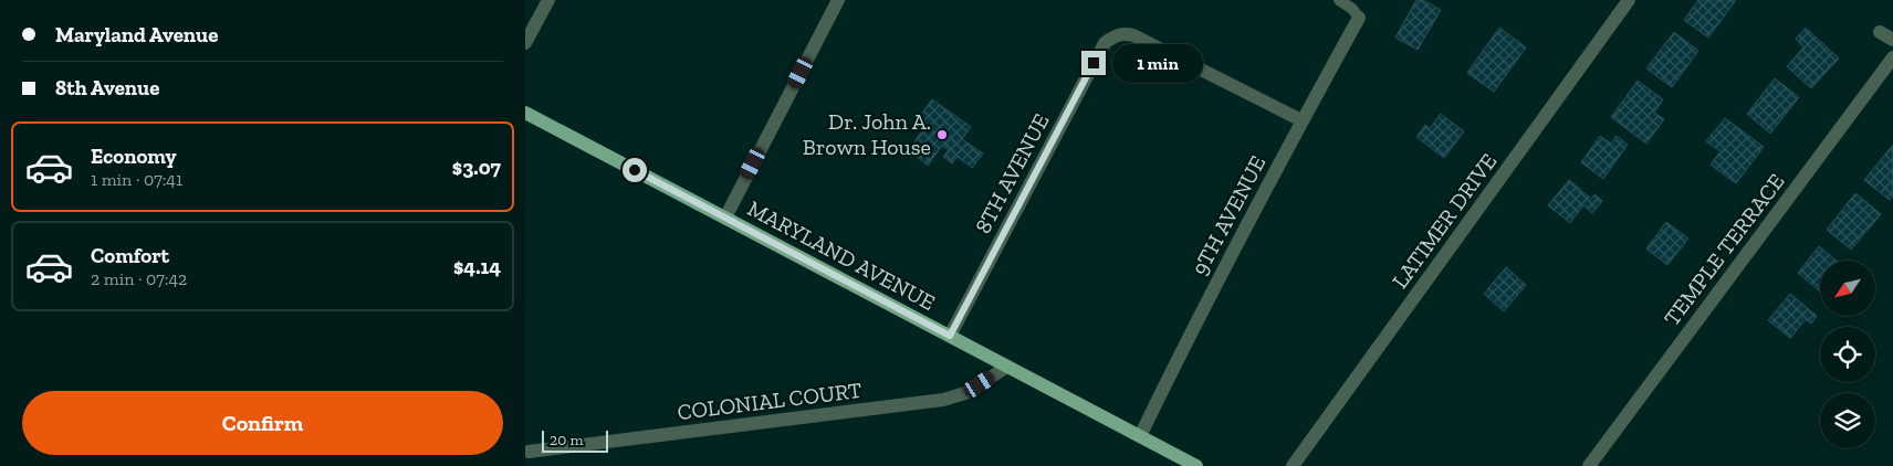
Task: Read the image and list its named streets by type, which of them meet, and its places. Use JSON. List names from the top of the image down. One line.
{"streets":{"main road":["MARYLAND AVENUE"],"street":["8TH AVENUE","9TH AVENUE","LATIMER DRIVE","TEMPLE TERRACE","COLONIAL COURT"]},"crossings":[["8TH AVENUE","9TH AVENUE"],["8TH AVENUE","MARYLAND AVENUE"],["9TH AVENUE","MARYLAND AVENUE"],["MARYLAND AVENUE","COLONIAL COURT"]],"places":["Dr. John A. Brown House"],"scale_bar":"20 m","north":"bottom left","page":{"banner":["Maryland Avenue","8th Avenue"],"bubble":"1 min","list":[{"name":"Economy","note":"1 min · 07:41","value":"$3.07"},{"name":"Comfort","note":"2 min · 07:42","value":"$4.14"}],"buttons":"Confirm","scale":"20 m"}}
